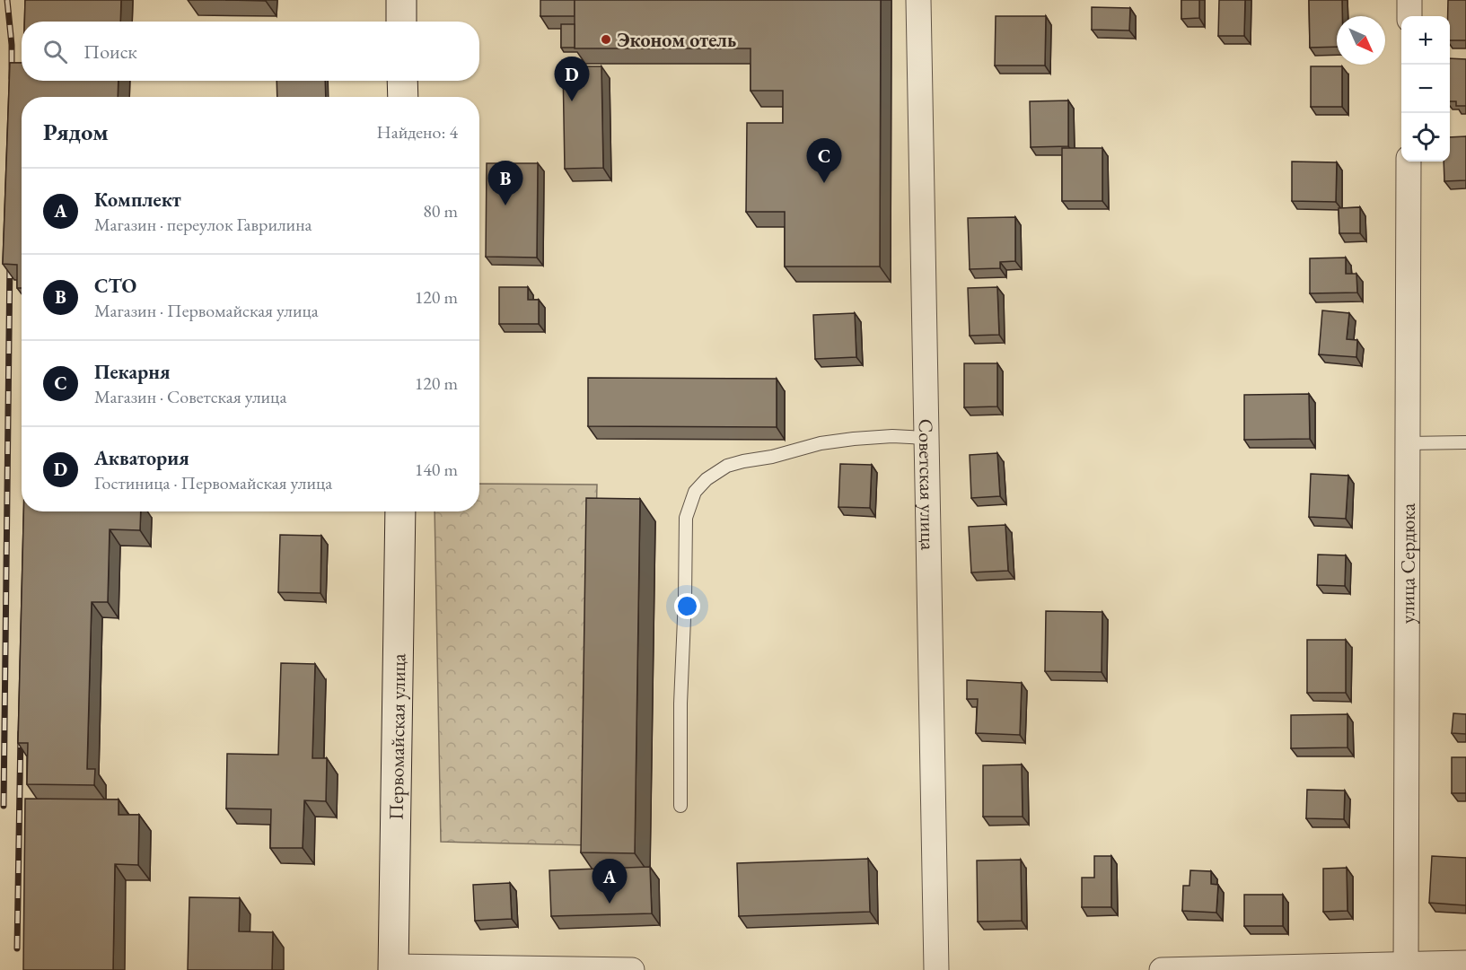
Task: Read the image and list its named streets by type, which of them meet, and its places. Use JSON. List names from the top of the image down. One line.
{"streets":{"main road":["Первомайская улица"],"street":["Советская улица","улица Сердюка"]},"places":["Эконом отель"],"north":"bottom right","page":{"map_buttons":["+","−"],"search":"Поиск","pins":["D","C","B","A"],"heading":["Рядом","Найдено: 4"],"list":[{"mark":"A","name":"Комплект","note":"Магазин · переулок Гаврилина","value":"80 m"},{"mark":"B","name":"СТО","note":"Магазин · Первомайская улица","value":"120 m"},{"mark":"C","name":"Пекарня","note":"Магазин · Советская улица","value":"120 m"},{"mark":"D","name":"Акватория","note":"Гостиница · Первомайская улица","value":"140 m"}]}}
